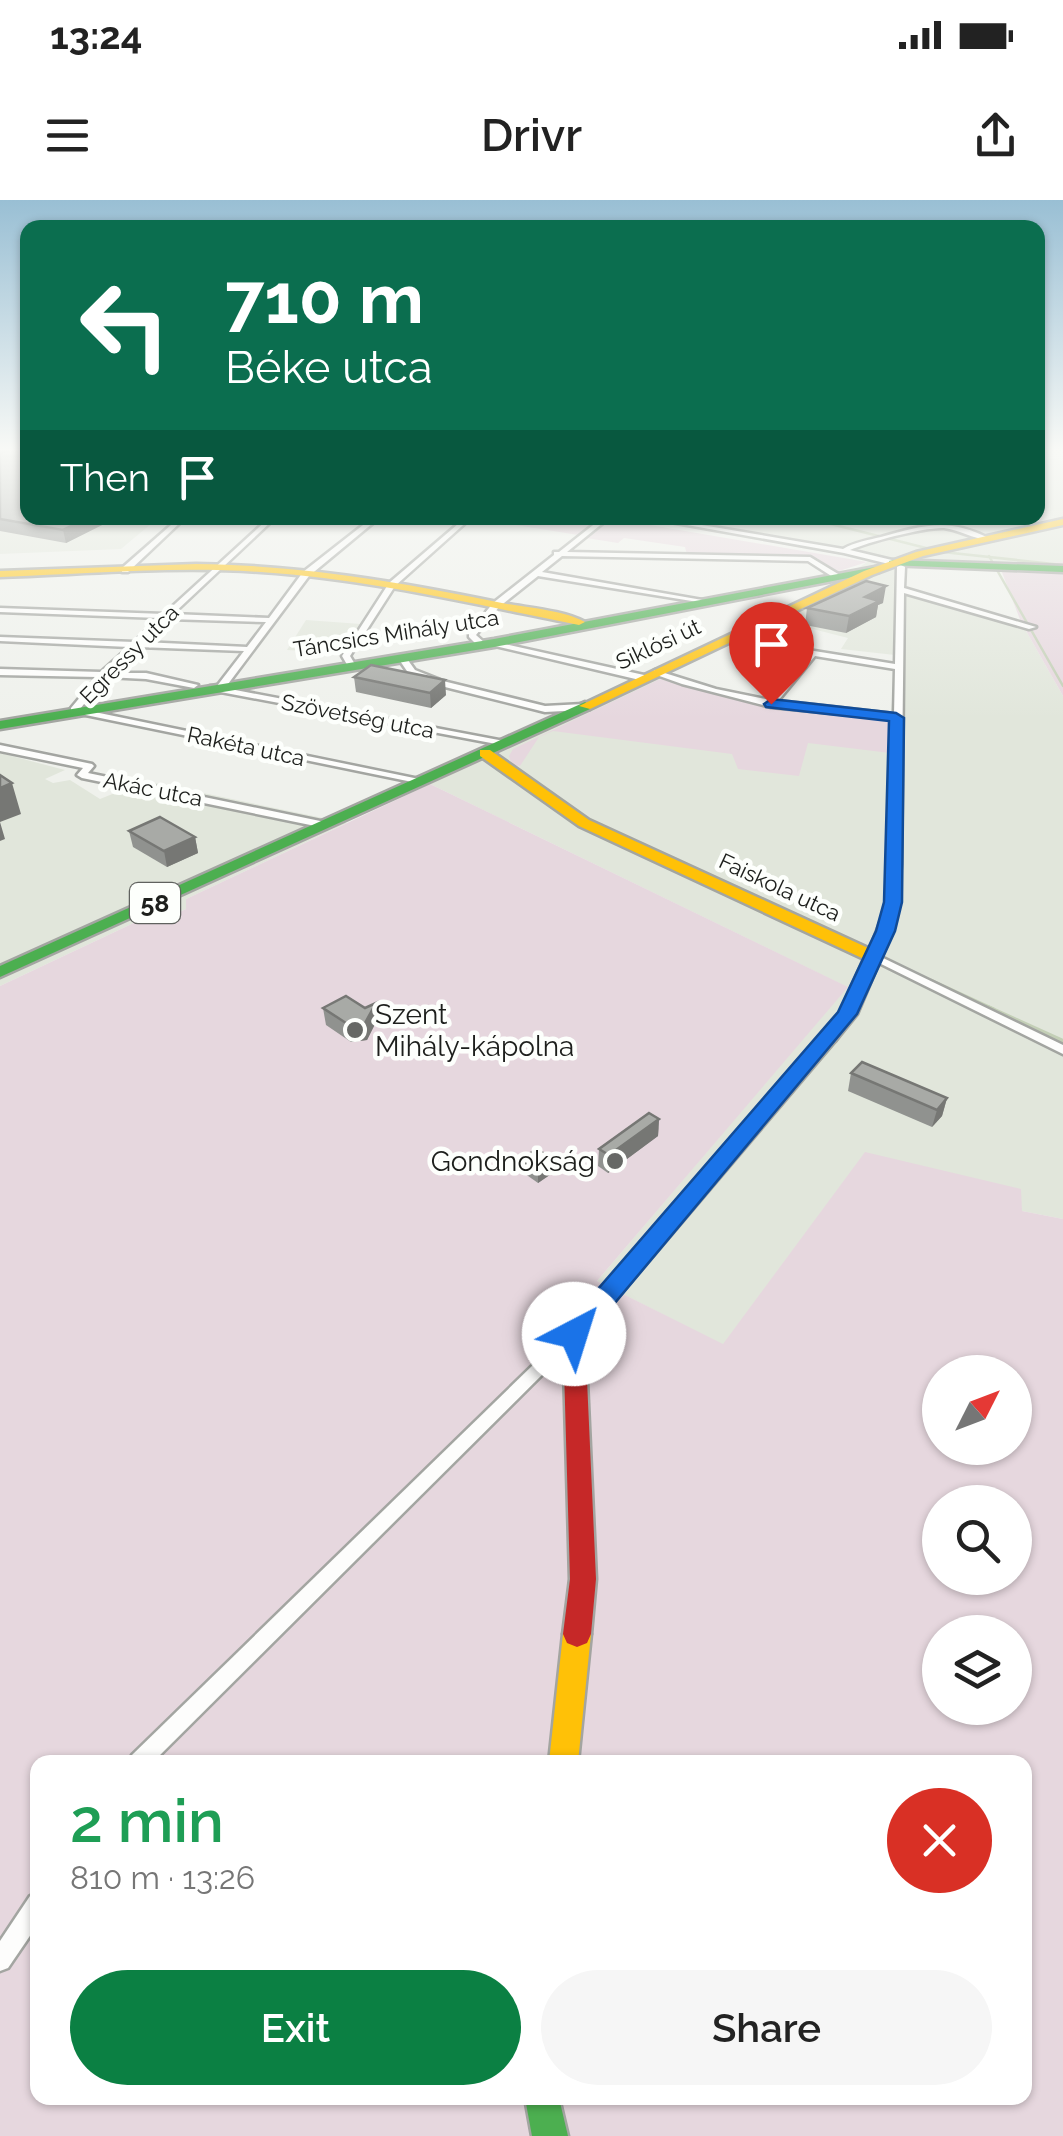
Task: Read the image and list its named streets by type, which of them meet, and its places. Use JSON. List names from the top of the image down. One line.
{"streets":{"street":["Táncsics Mihály utca","Siklósi út","Egressy utca","Szövetség utca","Rakéta utca","Akác utca","Faiskola utca","58"]},"crossings":[["Táncsics Mihály utca","Egressy utca"],["Táncsics Mihály utca","Szövetség utca"],["Táncsics Mihály utca","Rakéta utca"],["Siklósi út","Szövetség utca"],["Siklósi út","58"],["Egressy utca","Szövetség utca"],["Egressy utca","Rakéta utca"],["Szövetség utca","58"],["Rakéta utca","58"],["Akác utca","58"]],"places":["Szent Mihály-kápolna","Gondnokság"],"north":"top right","page":{"status":"13:24","header":"Drivr","turn":["710 m","Béke utca"],"then":"Then","heading":["2 min","810 m · 13:26"],"buttons":["Exit","Share"]}}
